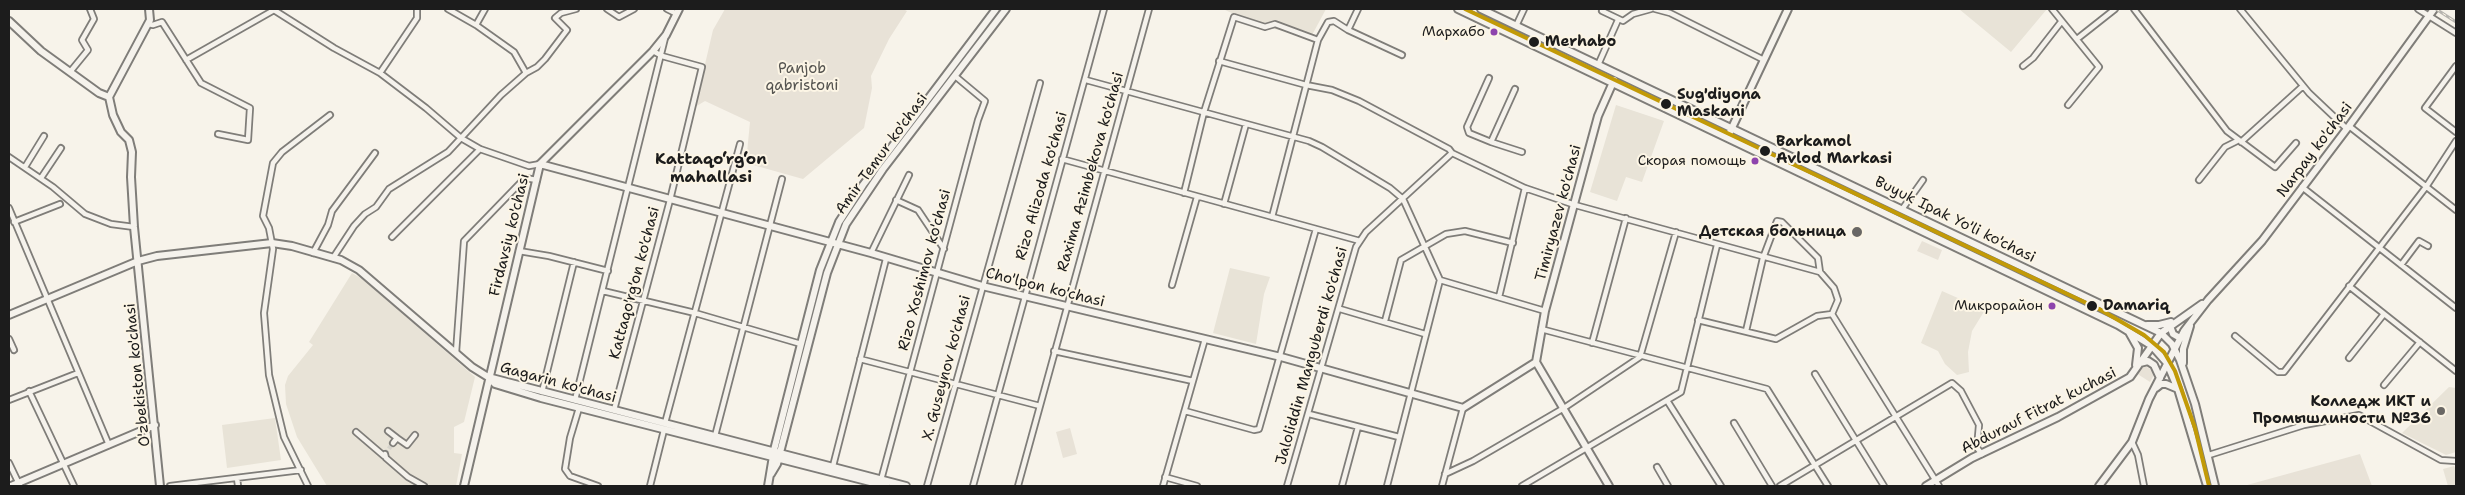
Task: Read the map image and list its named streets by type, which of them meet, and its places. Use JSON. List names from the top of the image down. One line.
{"streets":{"main road":["Narpay ko'chasi","Amir Temur ko'chasi","Timiryazev ko'chasi","Buyuk Ipak Yo'li ko'chasi","Firdavsiy ko'chasi","Cho'lpon ko'chasi","O'zbekiston ko'chasi","Gagarin ko'chasi","Abdurauf Fitrat kuchasi"],"street":["Raxima Azimbekova ko'chasi","Rizo Alizoda ko'chasi","Rizo Xoshimov ko'chasi","Kattaqo'rg'on ko'chasi","Jaloliddin Manguberdi ko'chasi","X. Guseynov ko'chasi"]},"crossings":[["Narpay ko'chasi","Buyuk Ipak Yo'li ko'chasi"],["Narpay ko'chasi","Abdurauf Fitrat kuchasi"],["Amir Temur ko'chasi","Rizo Xoshimov ko'chasi"],["Amir Temur ko'chasi","Cho'lpon ko'chasi"],["Amir Temur ko'chasi","Gagarin ko'chasi"],["Raxima Azimbekova ko'chasi","Cho'lpon ko'chasi"],["Rizo Alizoda ko'chasi","Cho'lpon ko'chasi"],["Timiryazev ko'chasi","Buyuk Ipak Yo'li ko'chasi"],["Buyuk Ipak Yo'li ko'chasi","Abdurauf Fitrat kuchasi"],["Firdavsiy ko'chasi","Kattaqo'rg'on ko'chasi"],["Firdavsiy ko'chasi","Cho'lpon ko'chasi"],["Firdavsiy ko'chasi","Gagarin ko'chasi"],["Rizo Xoshimov ko'chasi","Cho'lpon ko'chasi"],["Rizo Xoshimov ko'chasi","Gagarin ko'chasi"],["Kattaqo'rg'on ko'chasi","Cho'lpon ko'chasi"],["Kattaqo'rg'on ko'chasi","Gagarin ko'chasi"],["Cho'lpon ko'chasi","Jaloliddin Manguberdi ko'chasi"],["Cho'lpon ko'chasi","X. Guseynov ko'chasi"]],"districts":["Kattaqo‘rg‘on mahallasi"],"parks":["Panjob qabristoni"],"places":["Мархабо","Merhabo","Sug'diyona Maskani","Barkamol Avlod Markasi","Скорая помощь","Детская больница","Микрорайон","Damariq","Колледж ИКТ и Промышлиности №36"]}
